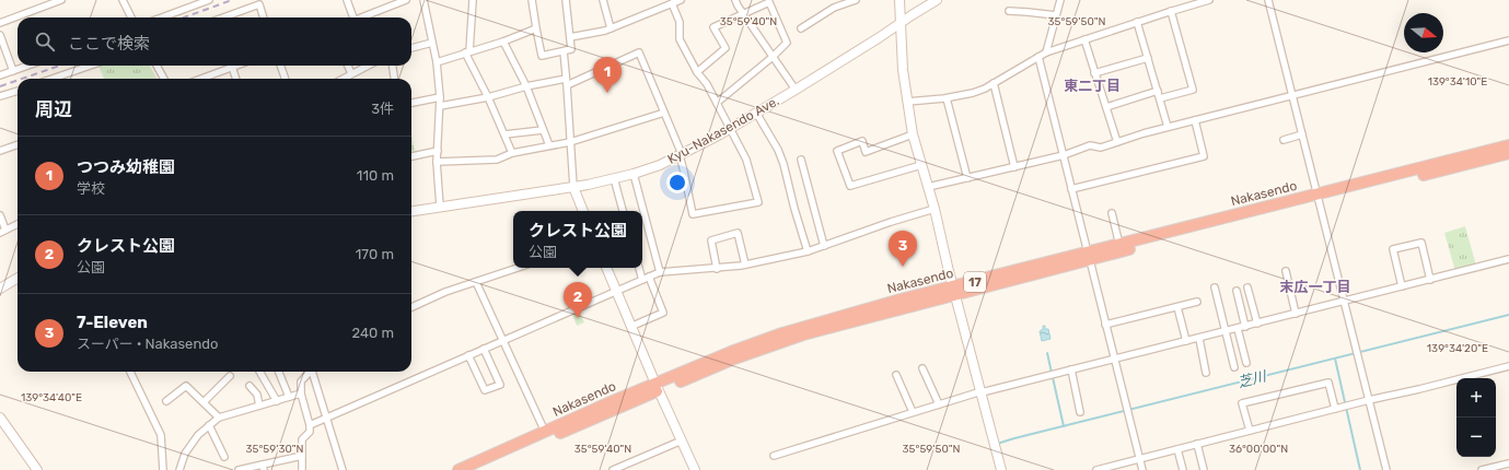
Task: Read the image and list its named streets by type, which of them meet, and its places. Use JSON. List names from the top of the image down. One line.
{"streets":{"highway":["Nakasendo","17"],"street":["Kyu-Nakasendo Ave."]},"districts":["東二丁目","末広一丁目"],"water":["芝川"],"north":"right","page":{"search":"ここで検索","pins":["1","3","2"],"heading":["周辺","3件"],"list":[{"mark":"1","name":"つつみ幼稚園","note":"学校","value":"110 m"},{"mark":"2","name":"クレスト公園","note":"公園","value":"170 m"},{"mark":"3","name":"7-Eleven","note":"スーパー · Nakasendo","value":"240 m"}],"popup":["クレスト公園","公園"],"map_buttons":["+","−"]},"coordinates":["35°59'40\"N","35°59'50\"N","139°34'10\"E","139°34'20\"E","139°34'40\"E","35°59'30\"N","36°00'00\"N"]}
